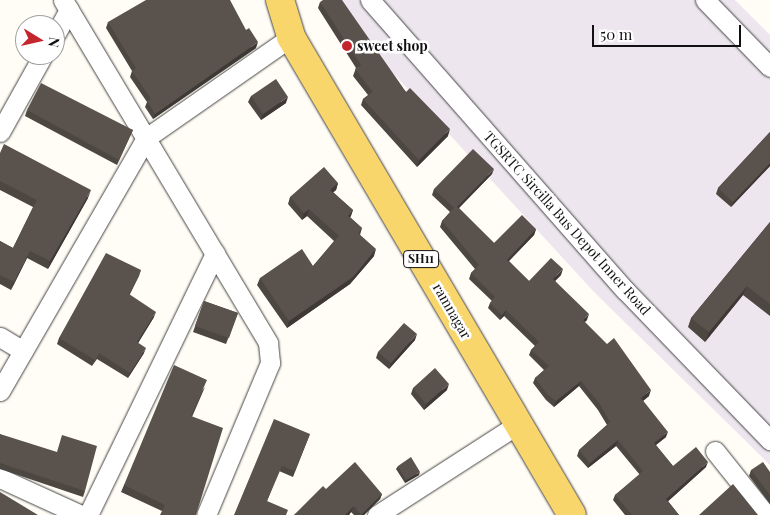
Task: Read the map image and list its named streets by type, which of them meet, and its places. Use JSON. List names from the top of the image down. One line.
{"streets":{"main road":["SH11","ramnagar"],"street":["TGSRTC Sircilla Bus Depot Inner Road"]},"places":["sweet shop"],"scale_bar":"50 m","north":"right"}
